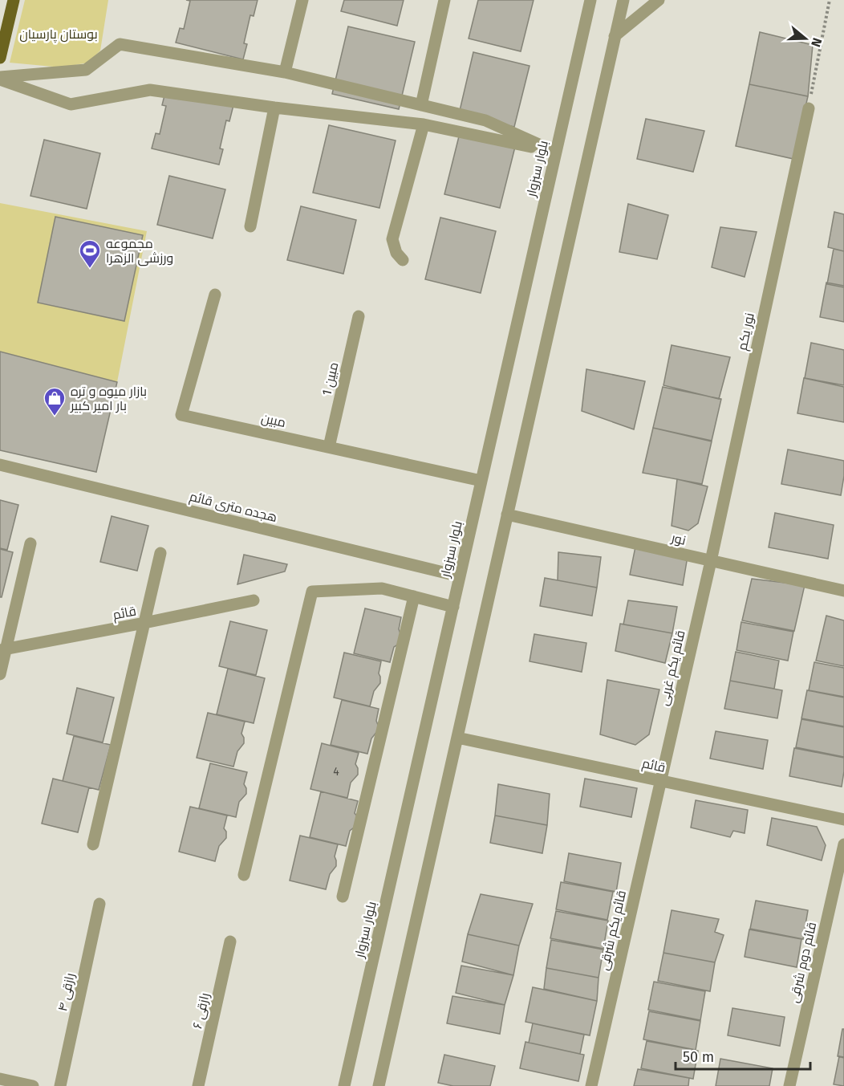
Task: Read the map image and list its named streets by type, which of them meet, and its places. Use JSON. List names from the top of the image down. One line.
{"streets":{"street":["بلوار سبزوار","نور یکم","مبین 1","مبین","هجده متری قائم","نور","قائم","قائم یکم غربی","قائم یکم شرقی","قائم دوم شرقی","رازقی ۴","رازقی ۶"]},"crossings":[["بلوار سبزوار","مبین"],["بلوار سبزوار","هجده متری قائم"],["نور یکم","نور"],["نور یکم","قائم یکم غربی"],["مبین 1","مبین"],["نور","قائم یکم غربی"],["قائم","قائم یکم غربی"],["قائم","قائم یکم شرقی"],["قائم یکم غربی","قائم یکم شرقی"]],"parks":["بوستان پارسیان"],"places":{"sports":["مجموعه ورزشی الزهرا"],"shop":["بازار میوه و تره بار امیر کبیر"]},"house_numbers":["4"],"scale_bar":"50 m","north":"right"}
